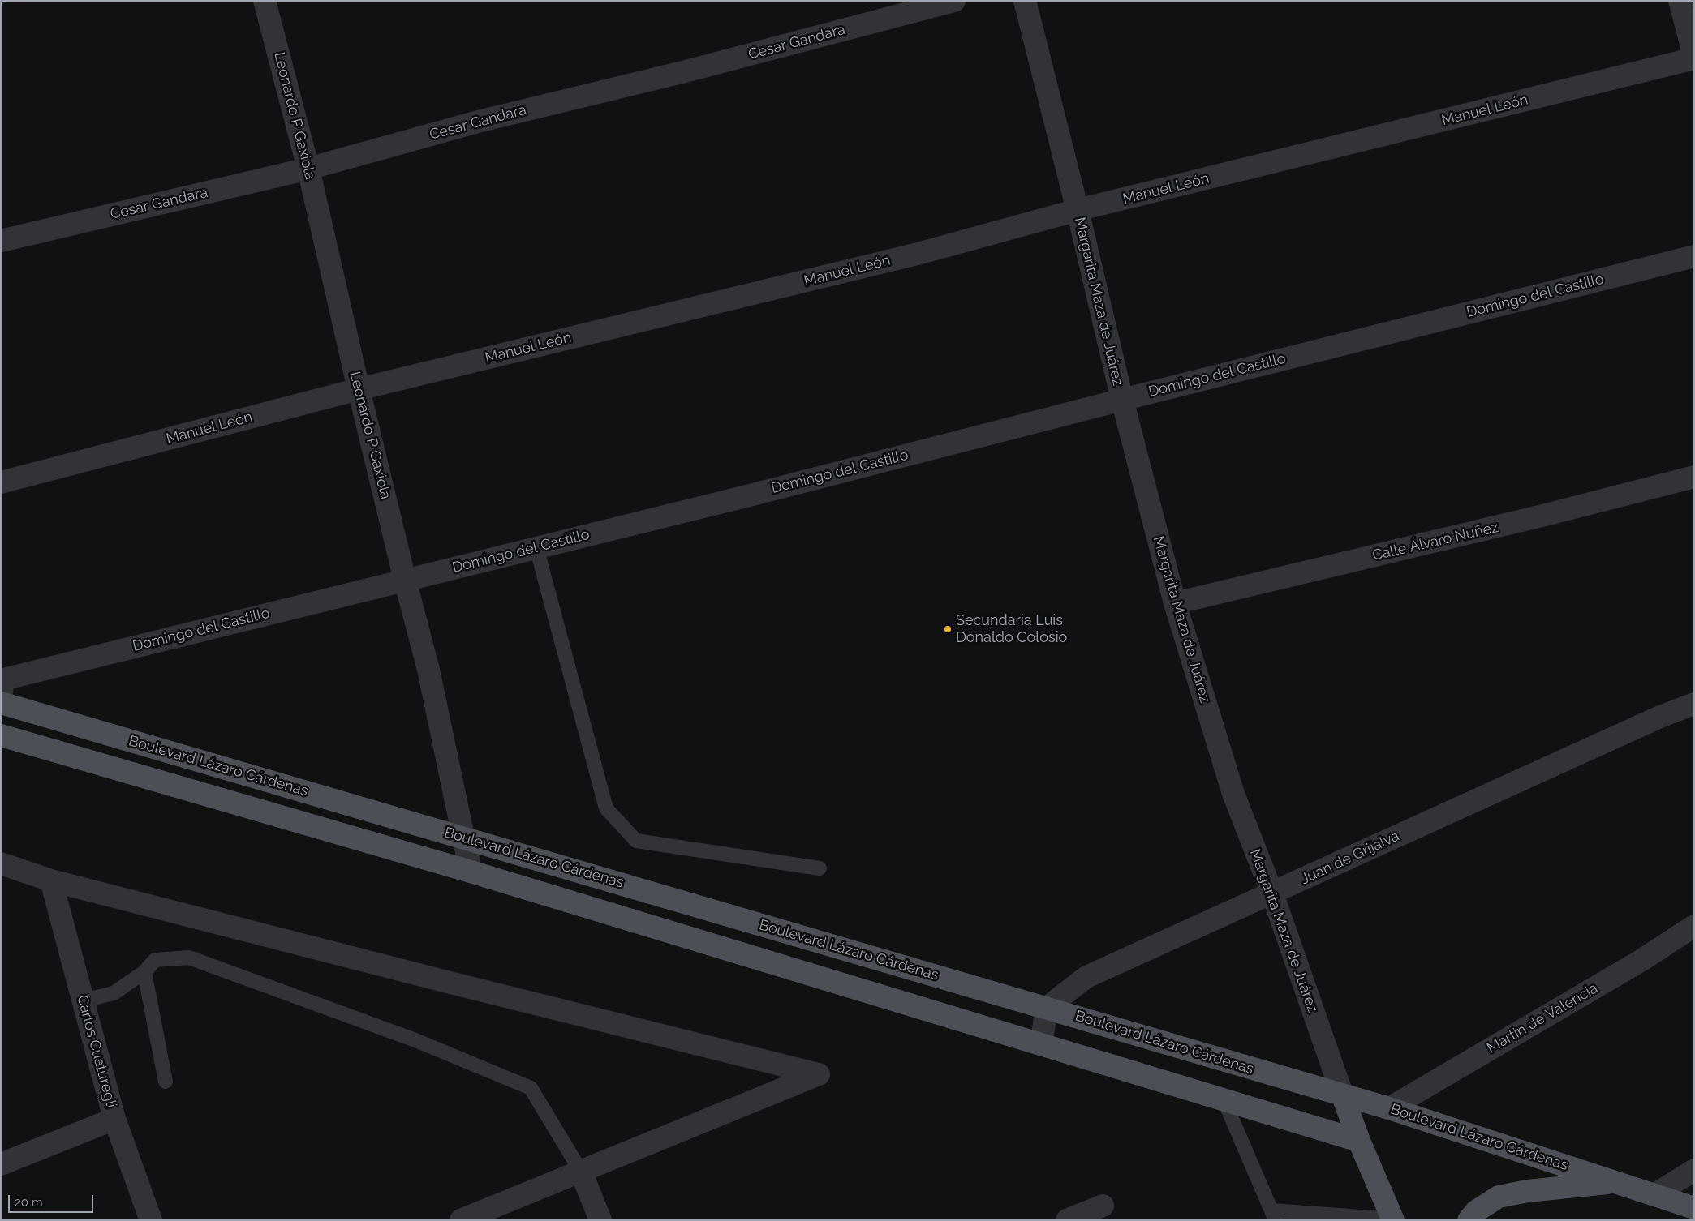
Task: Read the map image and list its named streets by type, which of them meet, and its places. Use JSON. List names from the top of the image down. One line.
{"streets":{"main road":["Margarita Maza de Juárez","Boulevard Lázaro Cárdenas"],"street":["Cesar Gandara","Manuel León","Leonardo P Gaxiola","Domingo del Castillo","Calle Álvaro Nuñez","Juan de Grijalva","Martin de Valencia","Carlos Cuaturegli"]},"crossings":[["Cesar Gandara","Leonardo P Gaxiola"],["Manuel León","Leonardo P Gaxiola"],["Manuel León","Margarita Maza de Juárez"],["Leonardo P Gaxiola","Domingo del Castillo"],["Leonardo P Gaxiola","Boulevard Lázaro Cárdenas"],["Domingo del Castillo","Margarita Maza de Juárez"],["Margarita Maza de Juárez","Calle Álvaro Nuñez"],["Margarita Maza de Juárez","Boulevard Lázaro Cárdenas"],["Margarita Maza de Juárez","Juan de Grijalva"],["Boulevard Lázaro Cárdenas","Juan de Grijalva"],["Boulevard Lázaro Cárdenas","Martin de Valencia"]],"places":["Secundaria Luis Donaldo Colosio"],"scale_bar":"20 m"}
